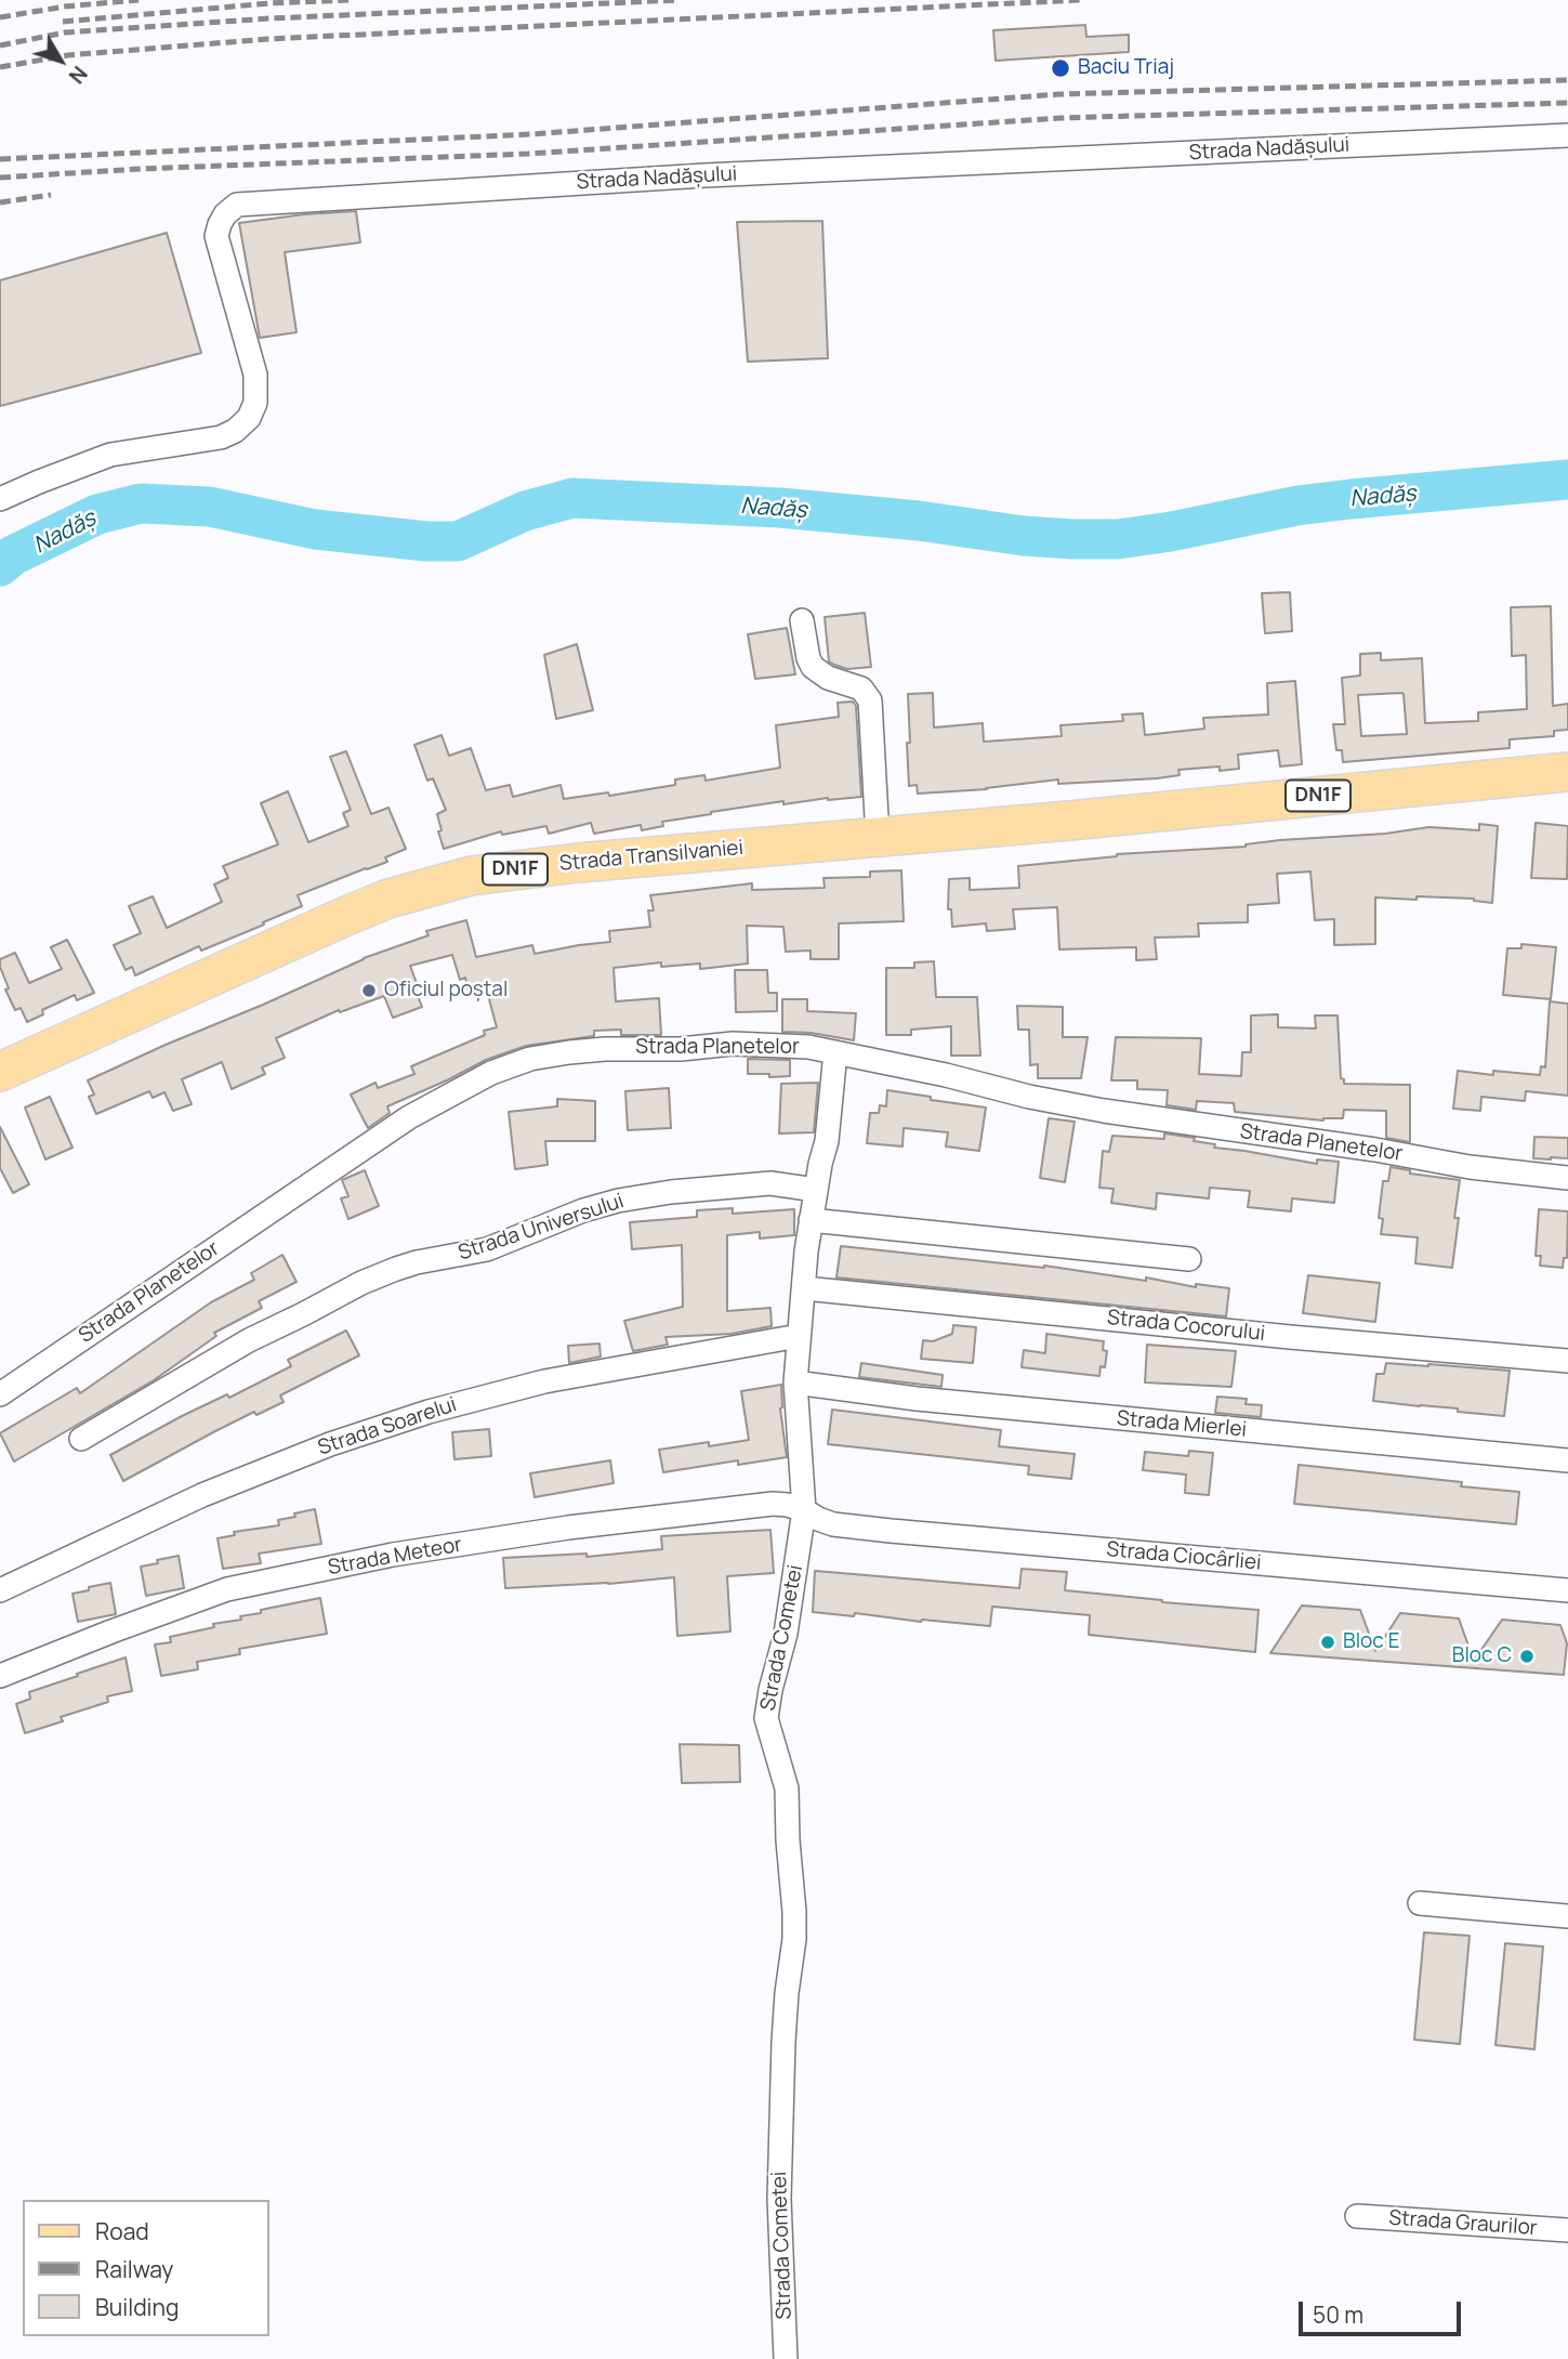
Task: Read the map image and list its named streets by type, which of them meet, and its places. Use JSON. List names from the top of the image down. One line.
{"streets":{"main road":["DN1F","Strada Transilvaniei"],"street":["Strada Nadășului","Strada Planetelor","Strada Universului","Strada Cocorului","Strada Mierlei","Strada Soarelui","Strada Meteor","Strada Ciocârliei","Strada Cometei","Strada Graurilor"]},"crossings":[["Strada Planetelor","Strada Cometei"],["Strada Universului","Strada Cometei"],["Strada Cocorului","Strada Cometei"],["Strada Mierlei","Strada Cometei"],["Strada Soarelui","Strada Cometei"],["Strada Meteor","Strada Ciocârliei"],["Strada Meteor","Strada Cometei"],["Strada Ciocârliei","Strada Cometei"]],"water":["Nadăș"],"places":["Baciu Triaj","Oficiul poștal","Bloc E","Bloc C"],"legend":["Road","Railway","Building"],"scale_bar":"50 m","north":"bottom right"}
